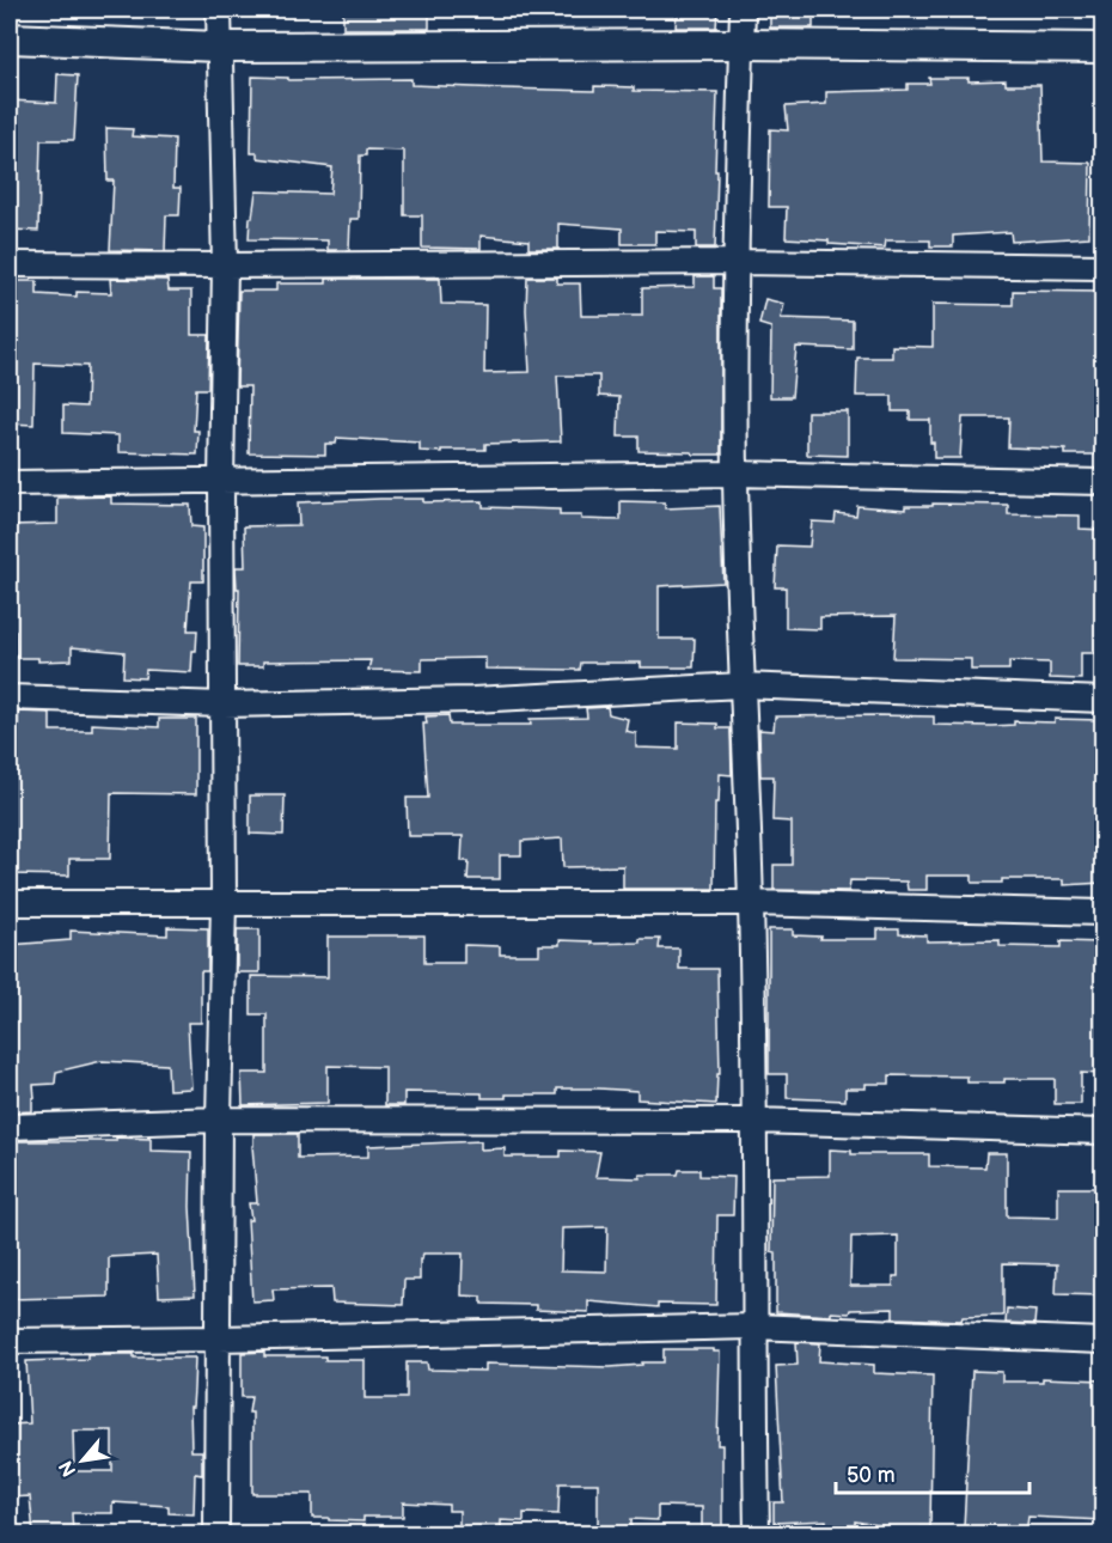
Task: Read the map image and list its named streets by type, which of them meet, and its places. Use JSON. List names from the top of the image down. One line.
{"scale_bar":"50 m","north":"bottom left"}
